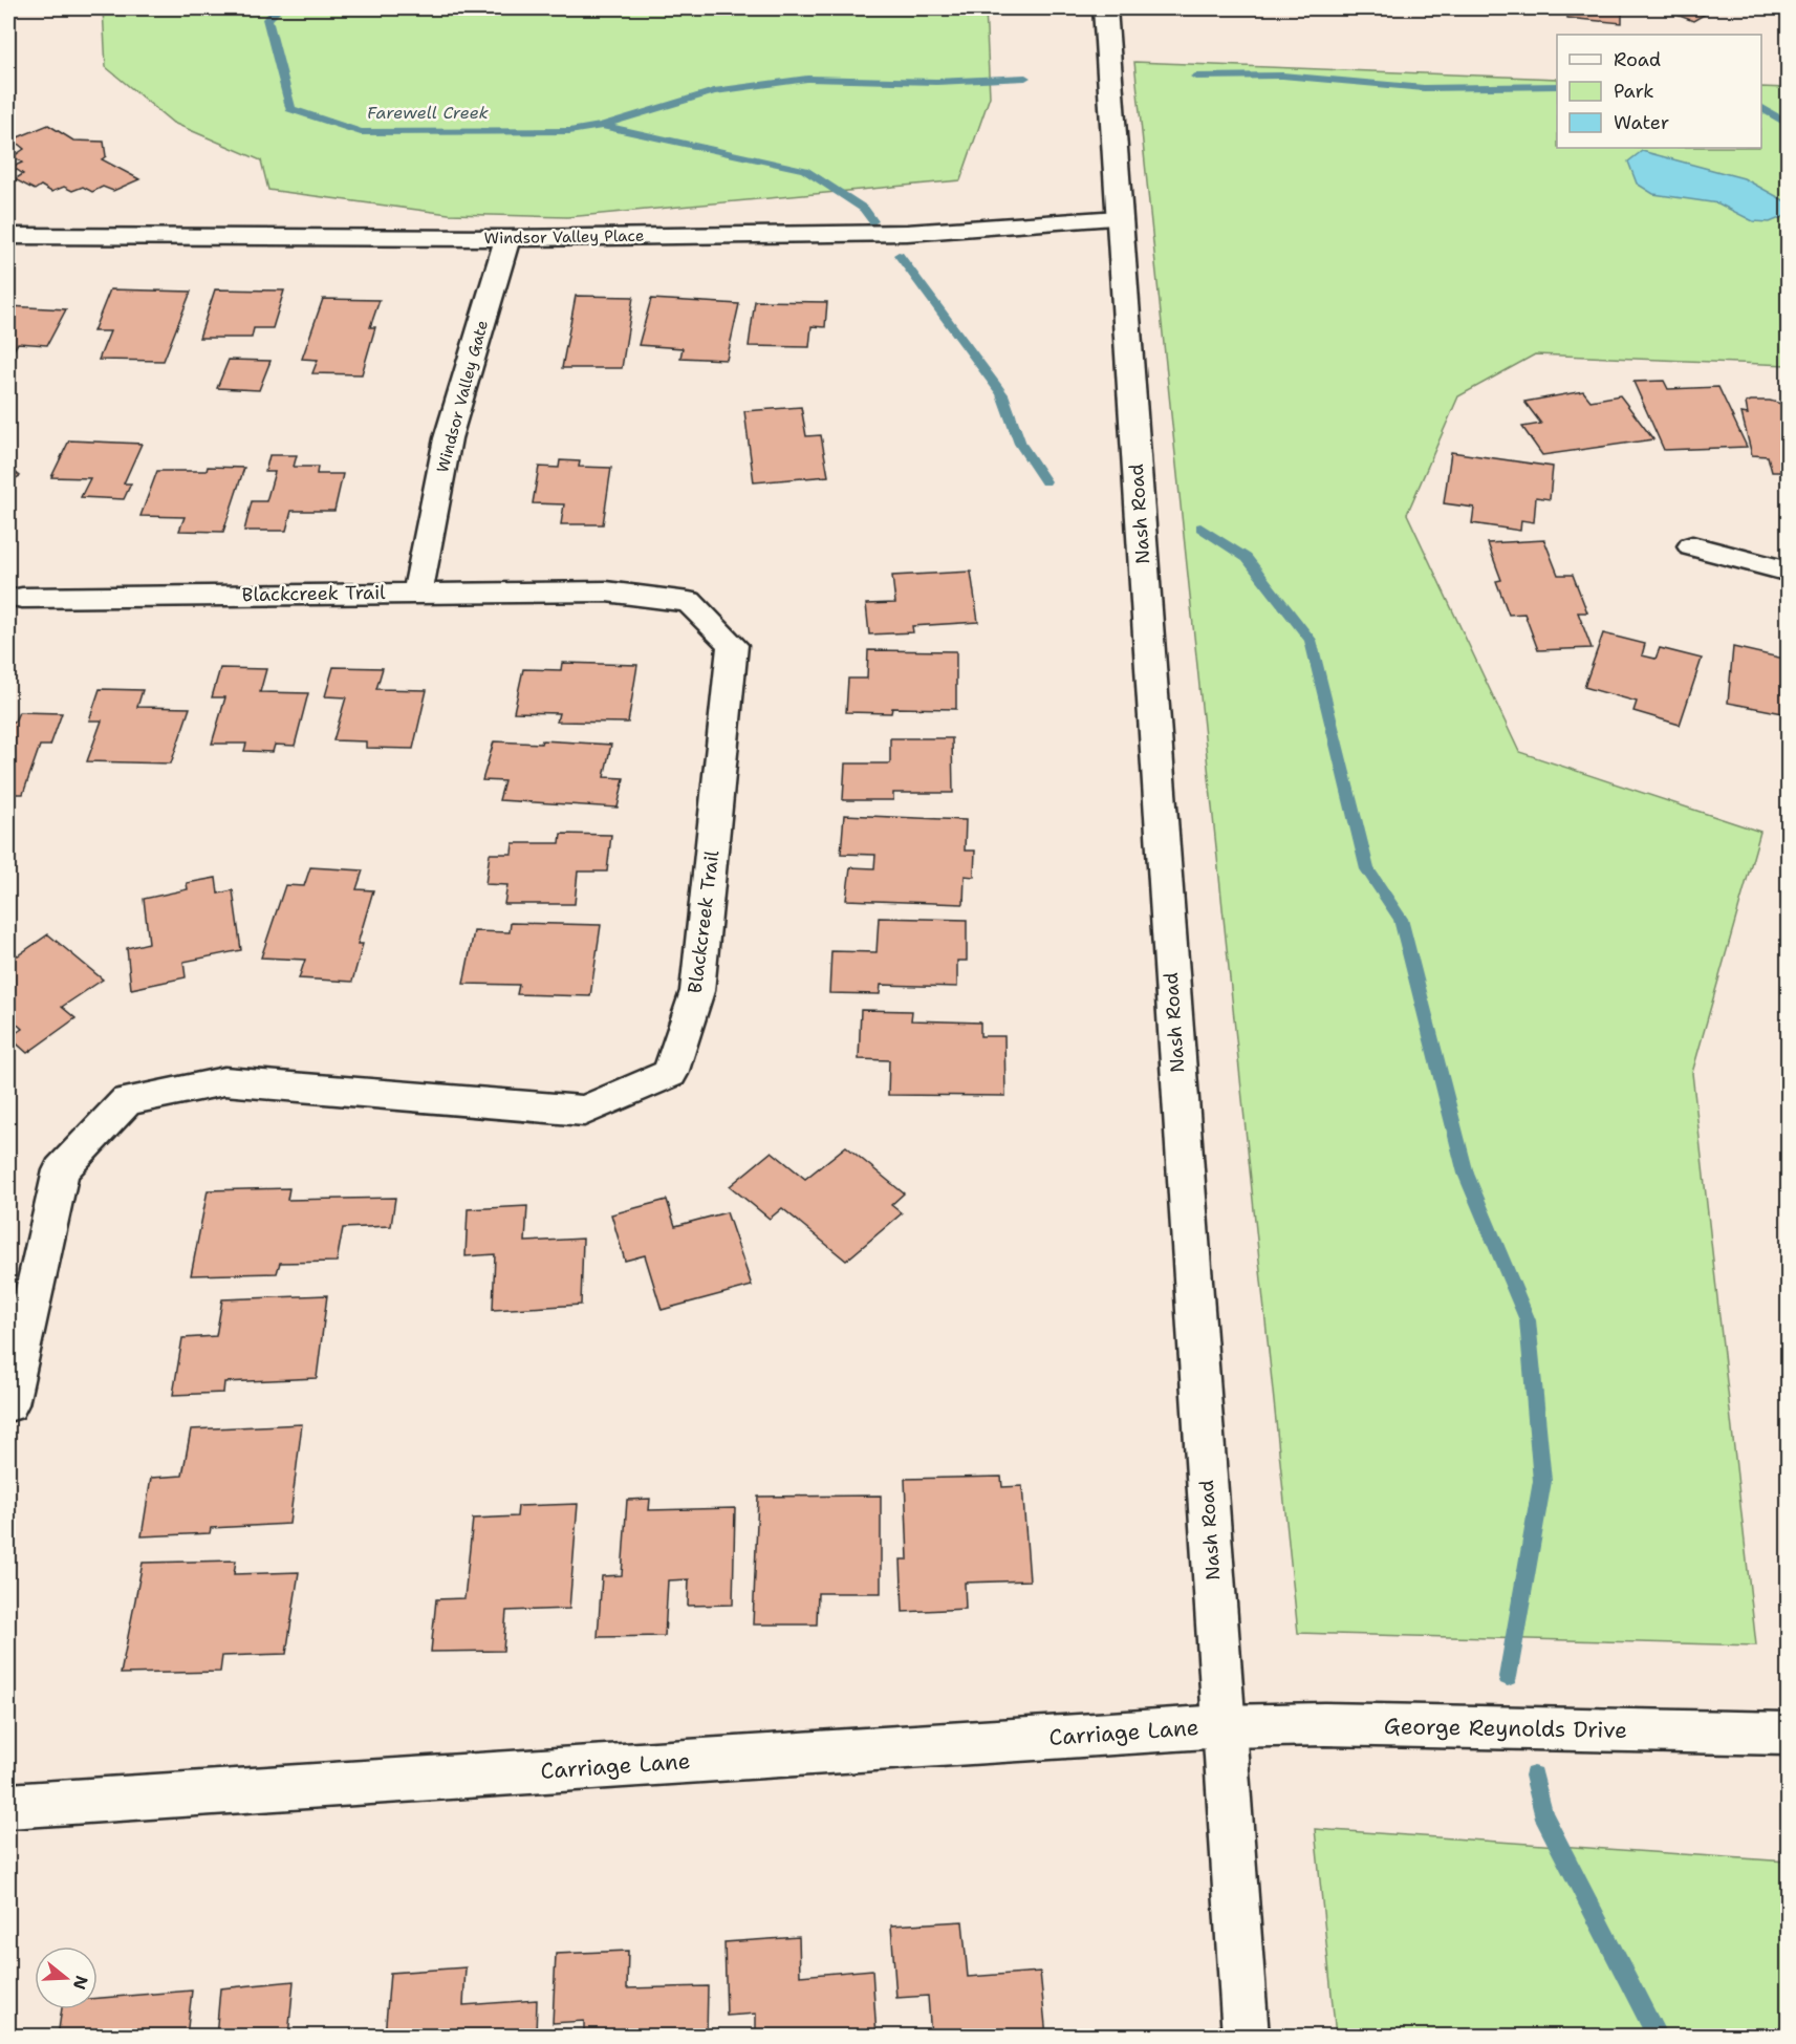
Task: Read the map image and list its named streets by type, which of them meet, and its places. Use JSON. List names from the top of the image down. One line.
{"streets":{"street":["Windsor Valley Place","Windsor Valley Gate","Nash Road","Blackcreek Trail","George Reynolds Drive","Carriage Lane"]},"crossings":[["Windsor Valley Place","Windsor Valley Gate"],["Windsor Valley Place","Nash Road"],["Windsor Valley Gate","Blackcreek Trail"],["Nash Road","George Reynolds Drive"],["Nash Road","Carriage Lane"],["George Reynolds Drive","Carriage Lane"]],"water":["Farewell Creek"],"legend":["Road","Park","Water"],"north":"right"}
